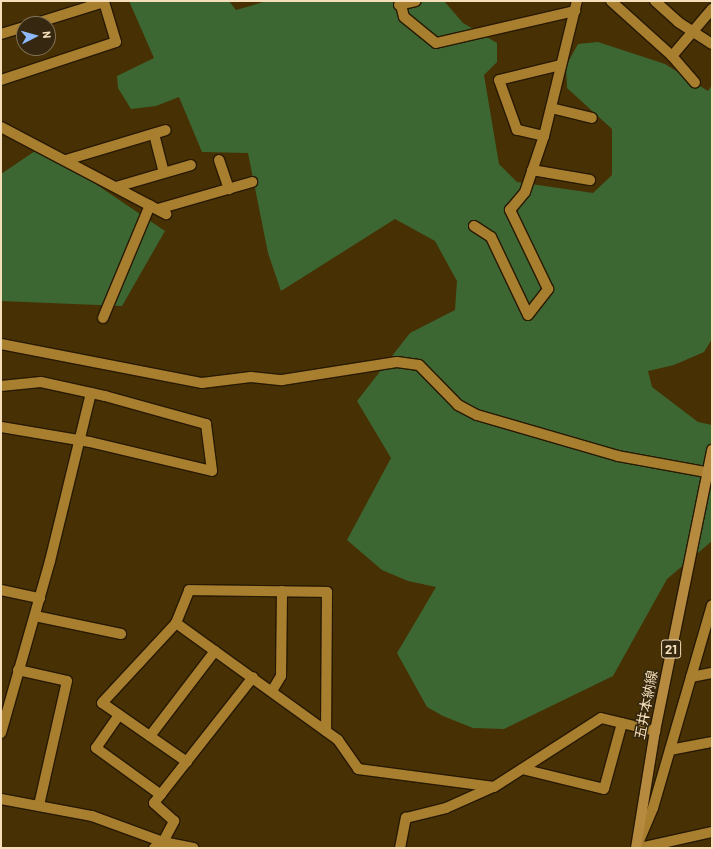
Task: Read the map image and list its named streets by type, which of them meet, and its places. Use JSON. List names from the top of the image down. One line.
{"streets":{"main road":["21","五井本納線"]},"north":"right"}
